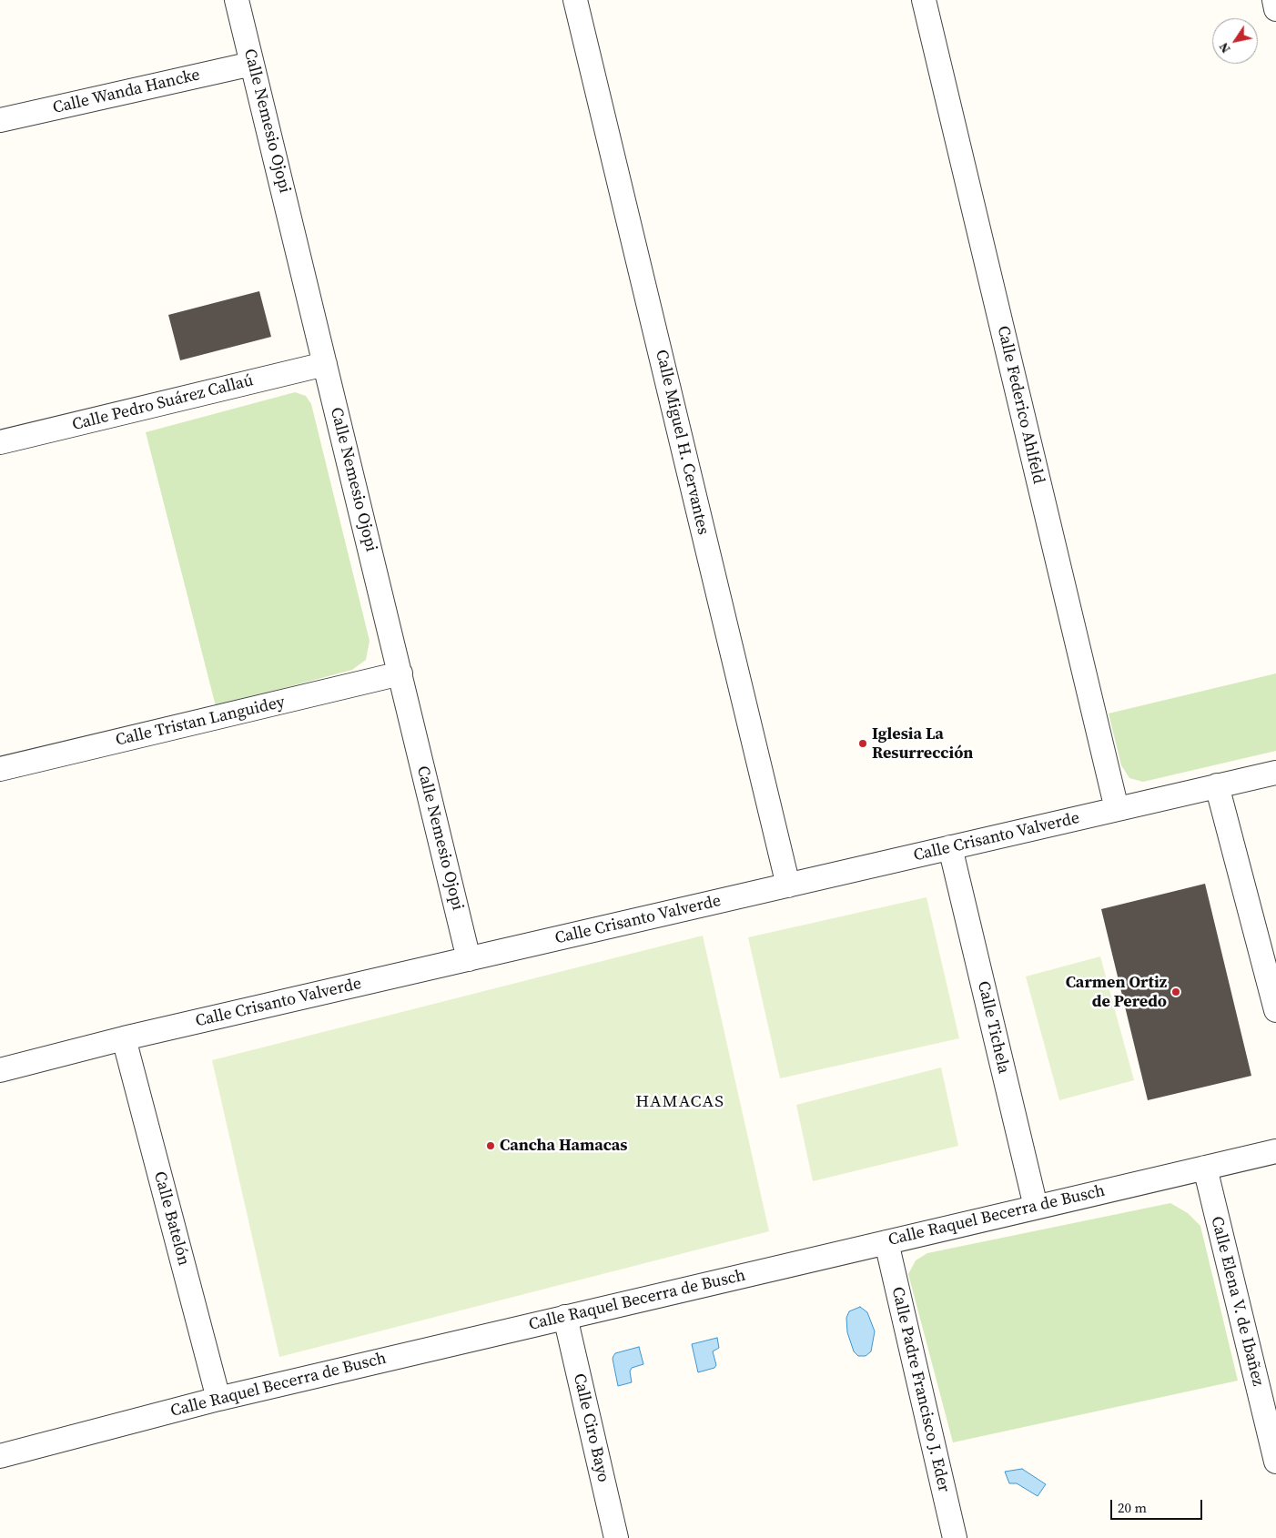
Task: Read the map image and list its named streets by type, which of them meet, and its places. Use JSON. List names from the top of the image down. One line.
{"streets":{"street":["Calle Wanda Hancke","Calle Nemesio Ojopi","Calle Pedro Suárez Callaú","Calle Federico Ahlfeld","Calle Miguel H. Cervantes","Calle Tristan Languidey","Calle Crisanto Valverde","Calle Tichela","Calle Raquel Becerra de Busch","Calle Batelón","Calle Elena V. de Ibañez","Calle Padre Francisco J. Eder","Calle Ciro Bayo"]},"crossings":[["Calle Wanda Hancke","Calle Nemesio Ojopi"],["Calle Nemesio Ojopi","Calle Pedro Suárez Callaú"],["Calle Nemesio Ojopi","Calle Tristan Languidey"],["Calle Nemesio Ojopi","Calle Crisanto Valverde"],["Calle Federico Ahlfeld","Calle Crisanto Valverde"],["Calle Miguel H. Cervantes","Calle Crisanto Valverde"],["Calle Crisanto Valverde","Calle Tichela"],["Calle Crisanto Valverde","Calle Batelón"],["Calle Tichela","Calle Raquel Becerra de Busch"],["Calle Raquel Becerra de Busch","Calle Batelón"],["Calle Raquel Becerra de Busch","Calle Elena V. de Ibañez"],["Calle Raquel Becerra de Busch","Calle Padre Francisco J. Eder"],["Calle Raquel Becerra de Busch","Calle Ciro Bayo"]],"districts":["HAMACAS"],"places":["Iglesia La Resurrección","Carmen Ortiz de Peredo","Cancha Hamacas"],"scale_bar":"20 m","north":"bottom left"}
